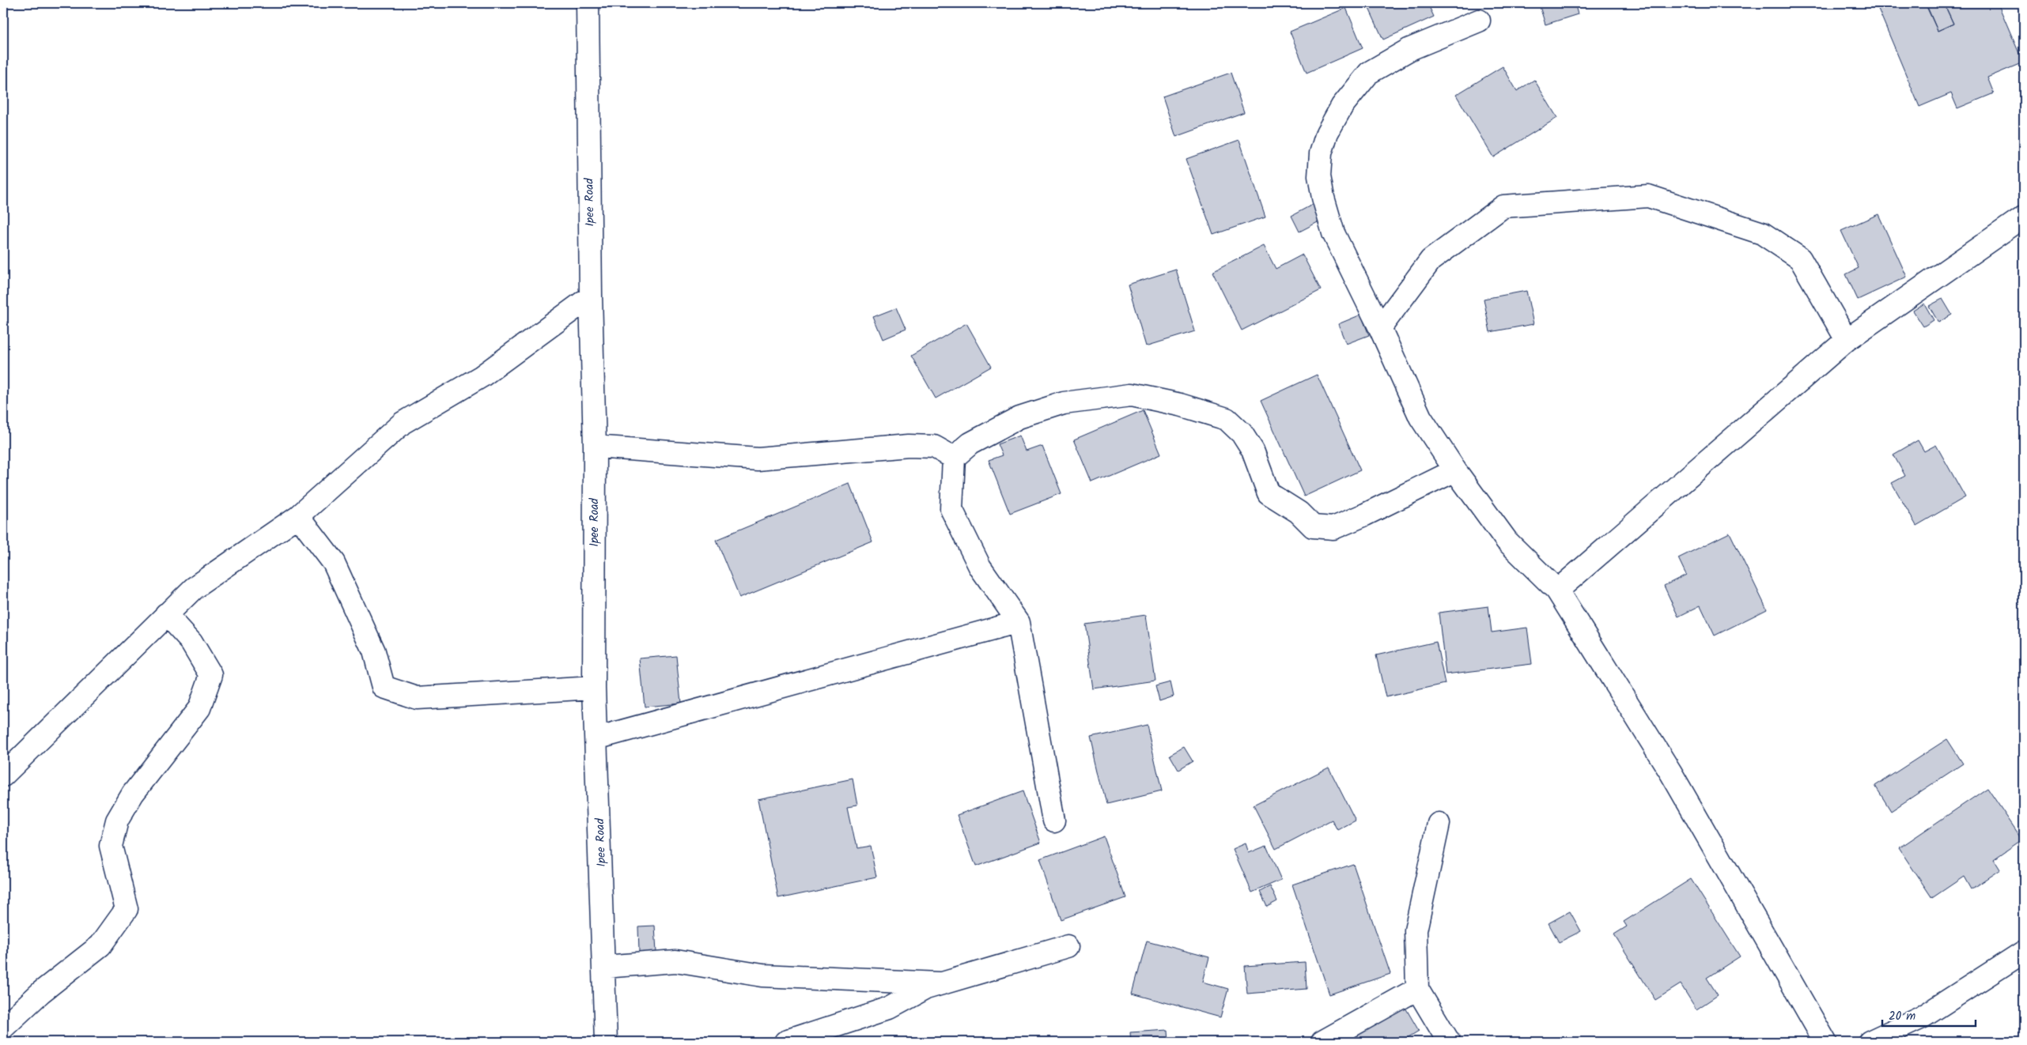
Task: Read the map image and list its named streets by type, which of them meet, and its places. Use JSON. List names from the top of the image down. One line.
{"streets":{"street":["Ipee Road"]},"scale_bar":"20 m"}
